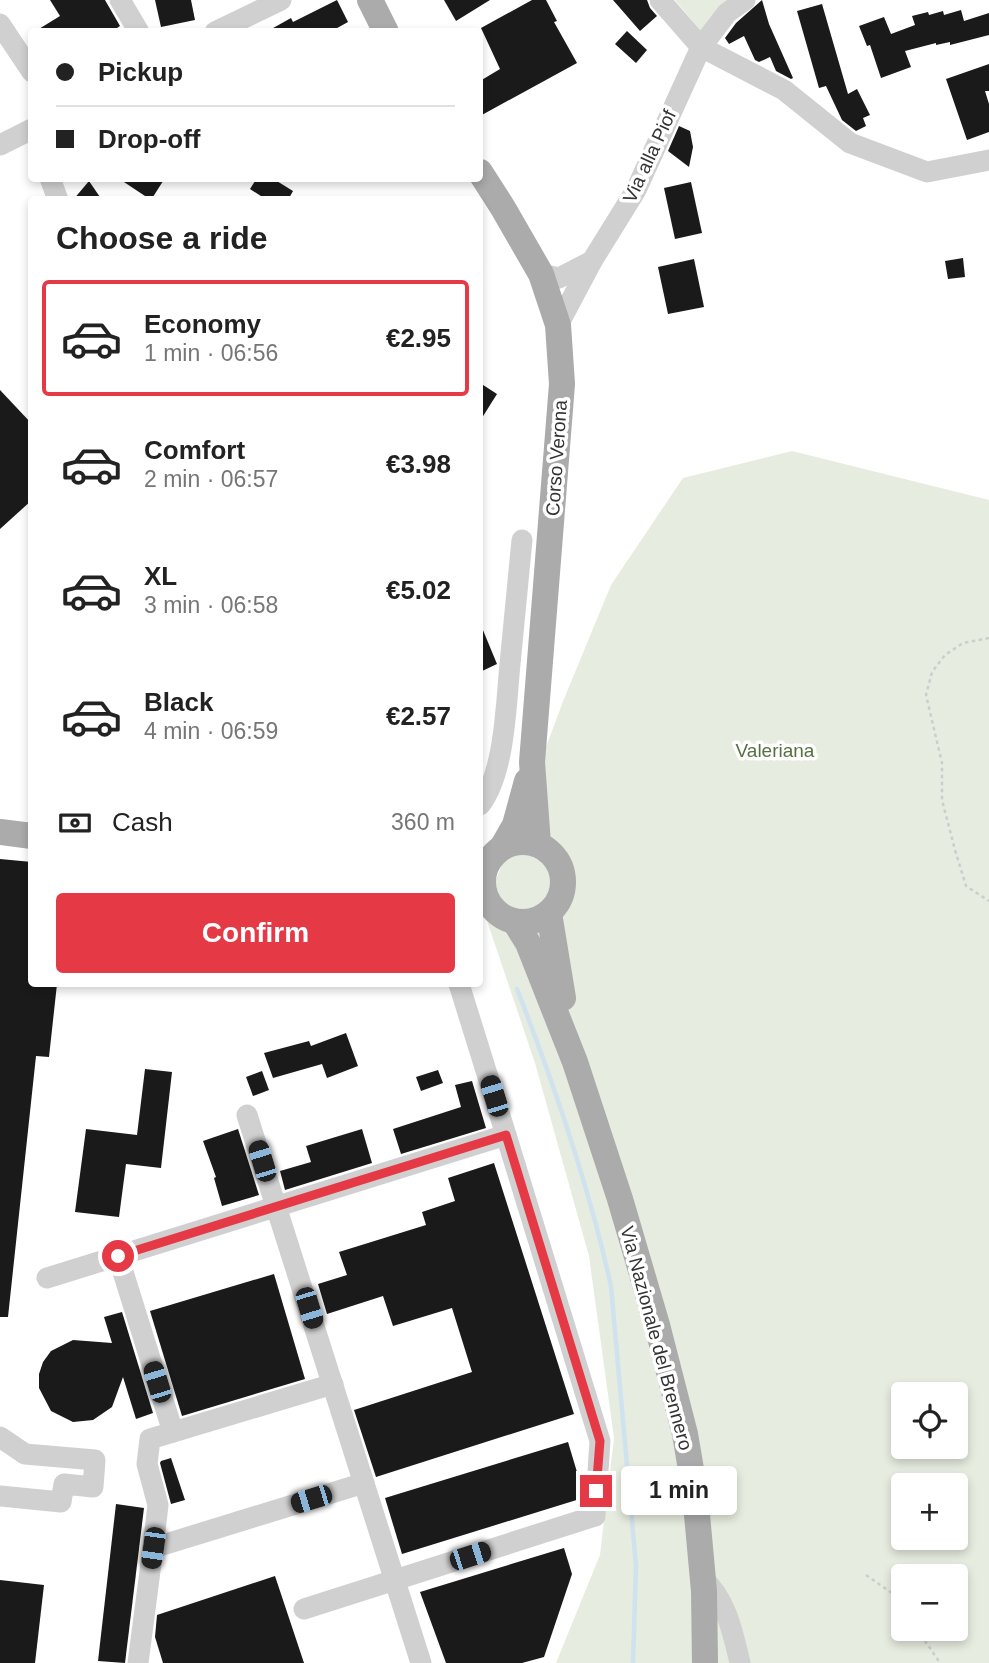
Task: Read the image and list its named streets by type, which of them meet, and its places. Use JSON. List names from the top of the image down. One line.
{"streets":{"main road":["Corso Verona","Via Nazionale del Brennero"],"street":["Via alla Piof"]},"crossings":[["Via alla Piof","Corso Verona"]],"parks":["Valeriana"],"page":{"banner":["Pickup","Drop-off"],"heading":"Choose a ride","list":[{"name":"Economy","note":"1 min · 06:56","value":"€2.95"},{"name":"Comfort","note":"2 min · 06:57","value":"€3.98"},{"name":"XL","note":"3 min · 06:58","value":"€5.02"},{"name":"Black","note":"4 min · 06:59","value":"€2.57"}],"pay":["Cash","360 m"],"buttons":"Confirm","map_buttons":["+","−"],"bubble":"1 min"}}
